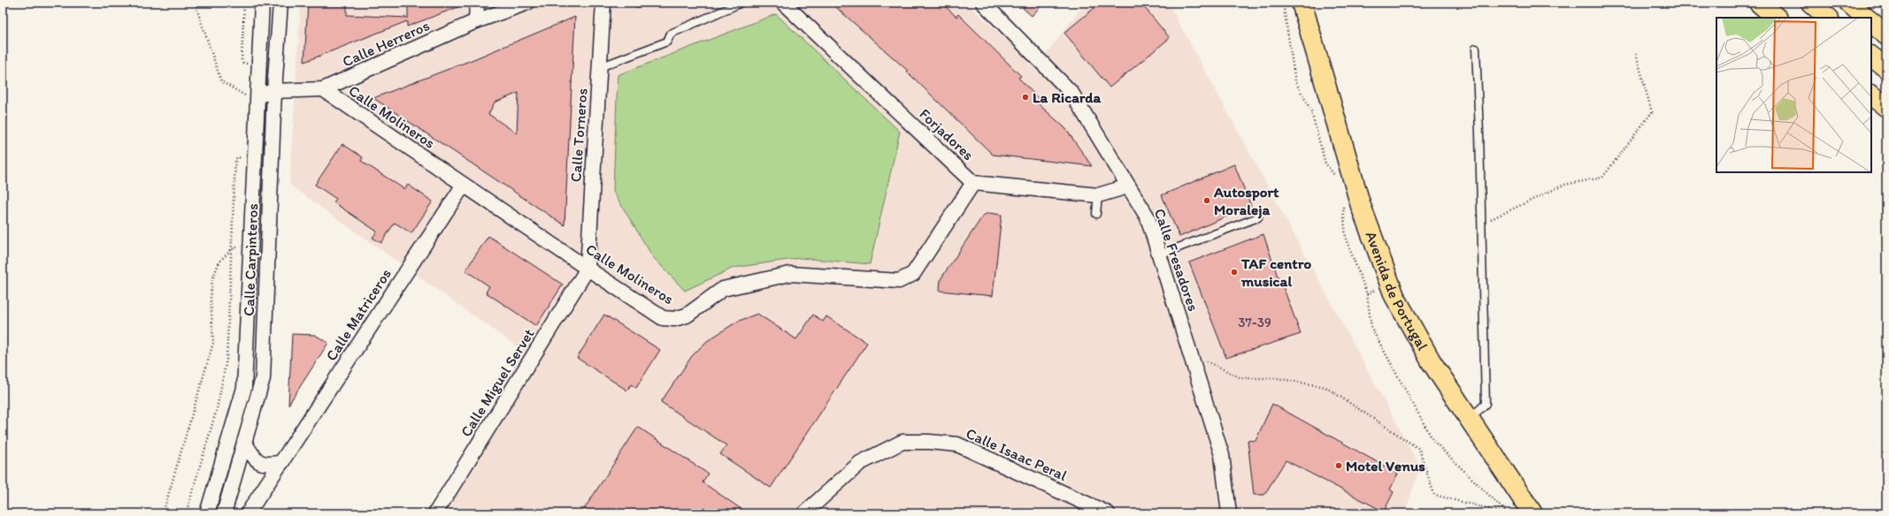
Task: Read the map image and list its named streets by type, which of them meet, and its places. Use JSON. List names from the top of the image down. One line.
{"streets":{"main road":["Avenida de Portugal"],"street":["Calle Herreros","Calle Molineros","Forjadores","Calle Torneros","Calle Carpìnteros","Calle Fresadores","Calle Matriceros","Calle Miguel Servet","Calle Isaac Peral"]},"crossings":[["Calle Herreros","Calle Molineros"],["Calle Herreros","Calle Carpìnteros"],["Calle Molineros","Forjadores"],["Calle Molineros","Calle Torneros"],["Calle Molineros","Calle Matriceros"],["Calle Molineros","Calle Miguel Servet"],["Forjadores","Calle Fresadores"],["Calle Torneros","Calle Miguel Servet"]],"places":["La Ricarda","Autosport Moraleja","TAF centro musical","Motel Venus"],"house_numbers":["37-39"]}
